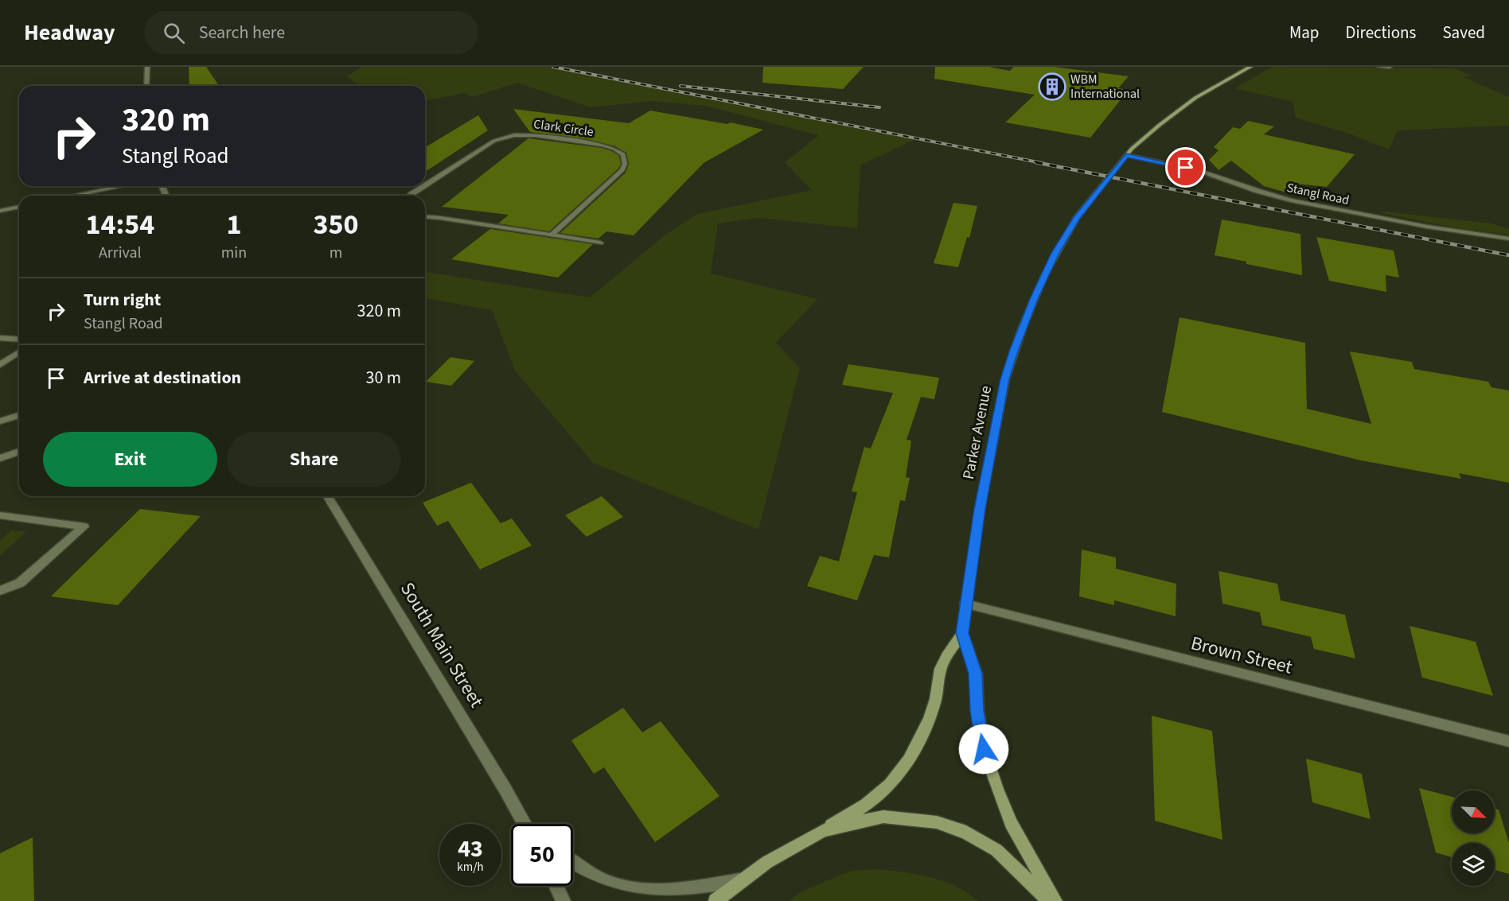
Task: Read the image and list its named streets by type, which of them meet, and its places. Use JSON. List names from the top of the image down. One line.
{"streets":{"main road":["Parker Avenue"],"street":["Clark Circle","Stangl Road","South Main Street","Brown Street"]},"crossings":[["Stangl Road","Parker Avenue"],["Parker Avenue","Brown Street"]],"places":{"building":["WBM International"]},"north":"bottom right","page":{"header":"Headway","search":"Search here","nav":["Map","Directions","Saved"],"turn":["320 m","Stangl Road"],"eta":["14:54","Arrival","1","min","350","m"],"list":[{"name":"Turn right","note":"Stangl Road","value":"320 m"},{"name":"Arrive at destination","value":"30 m"}],"buttons":["Exit","Share"],"speed":"43 km/h","limit":"50"}}
